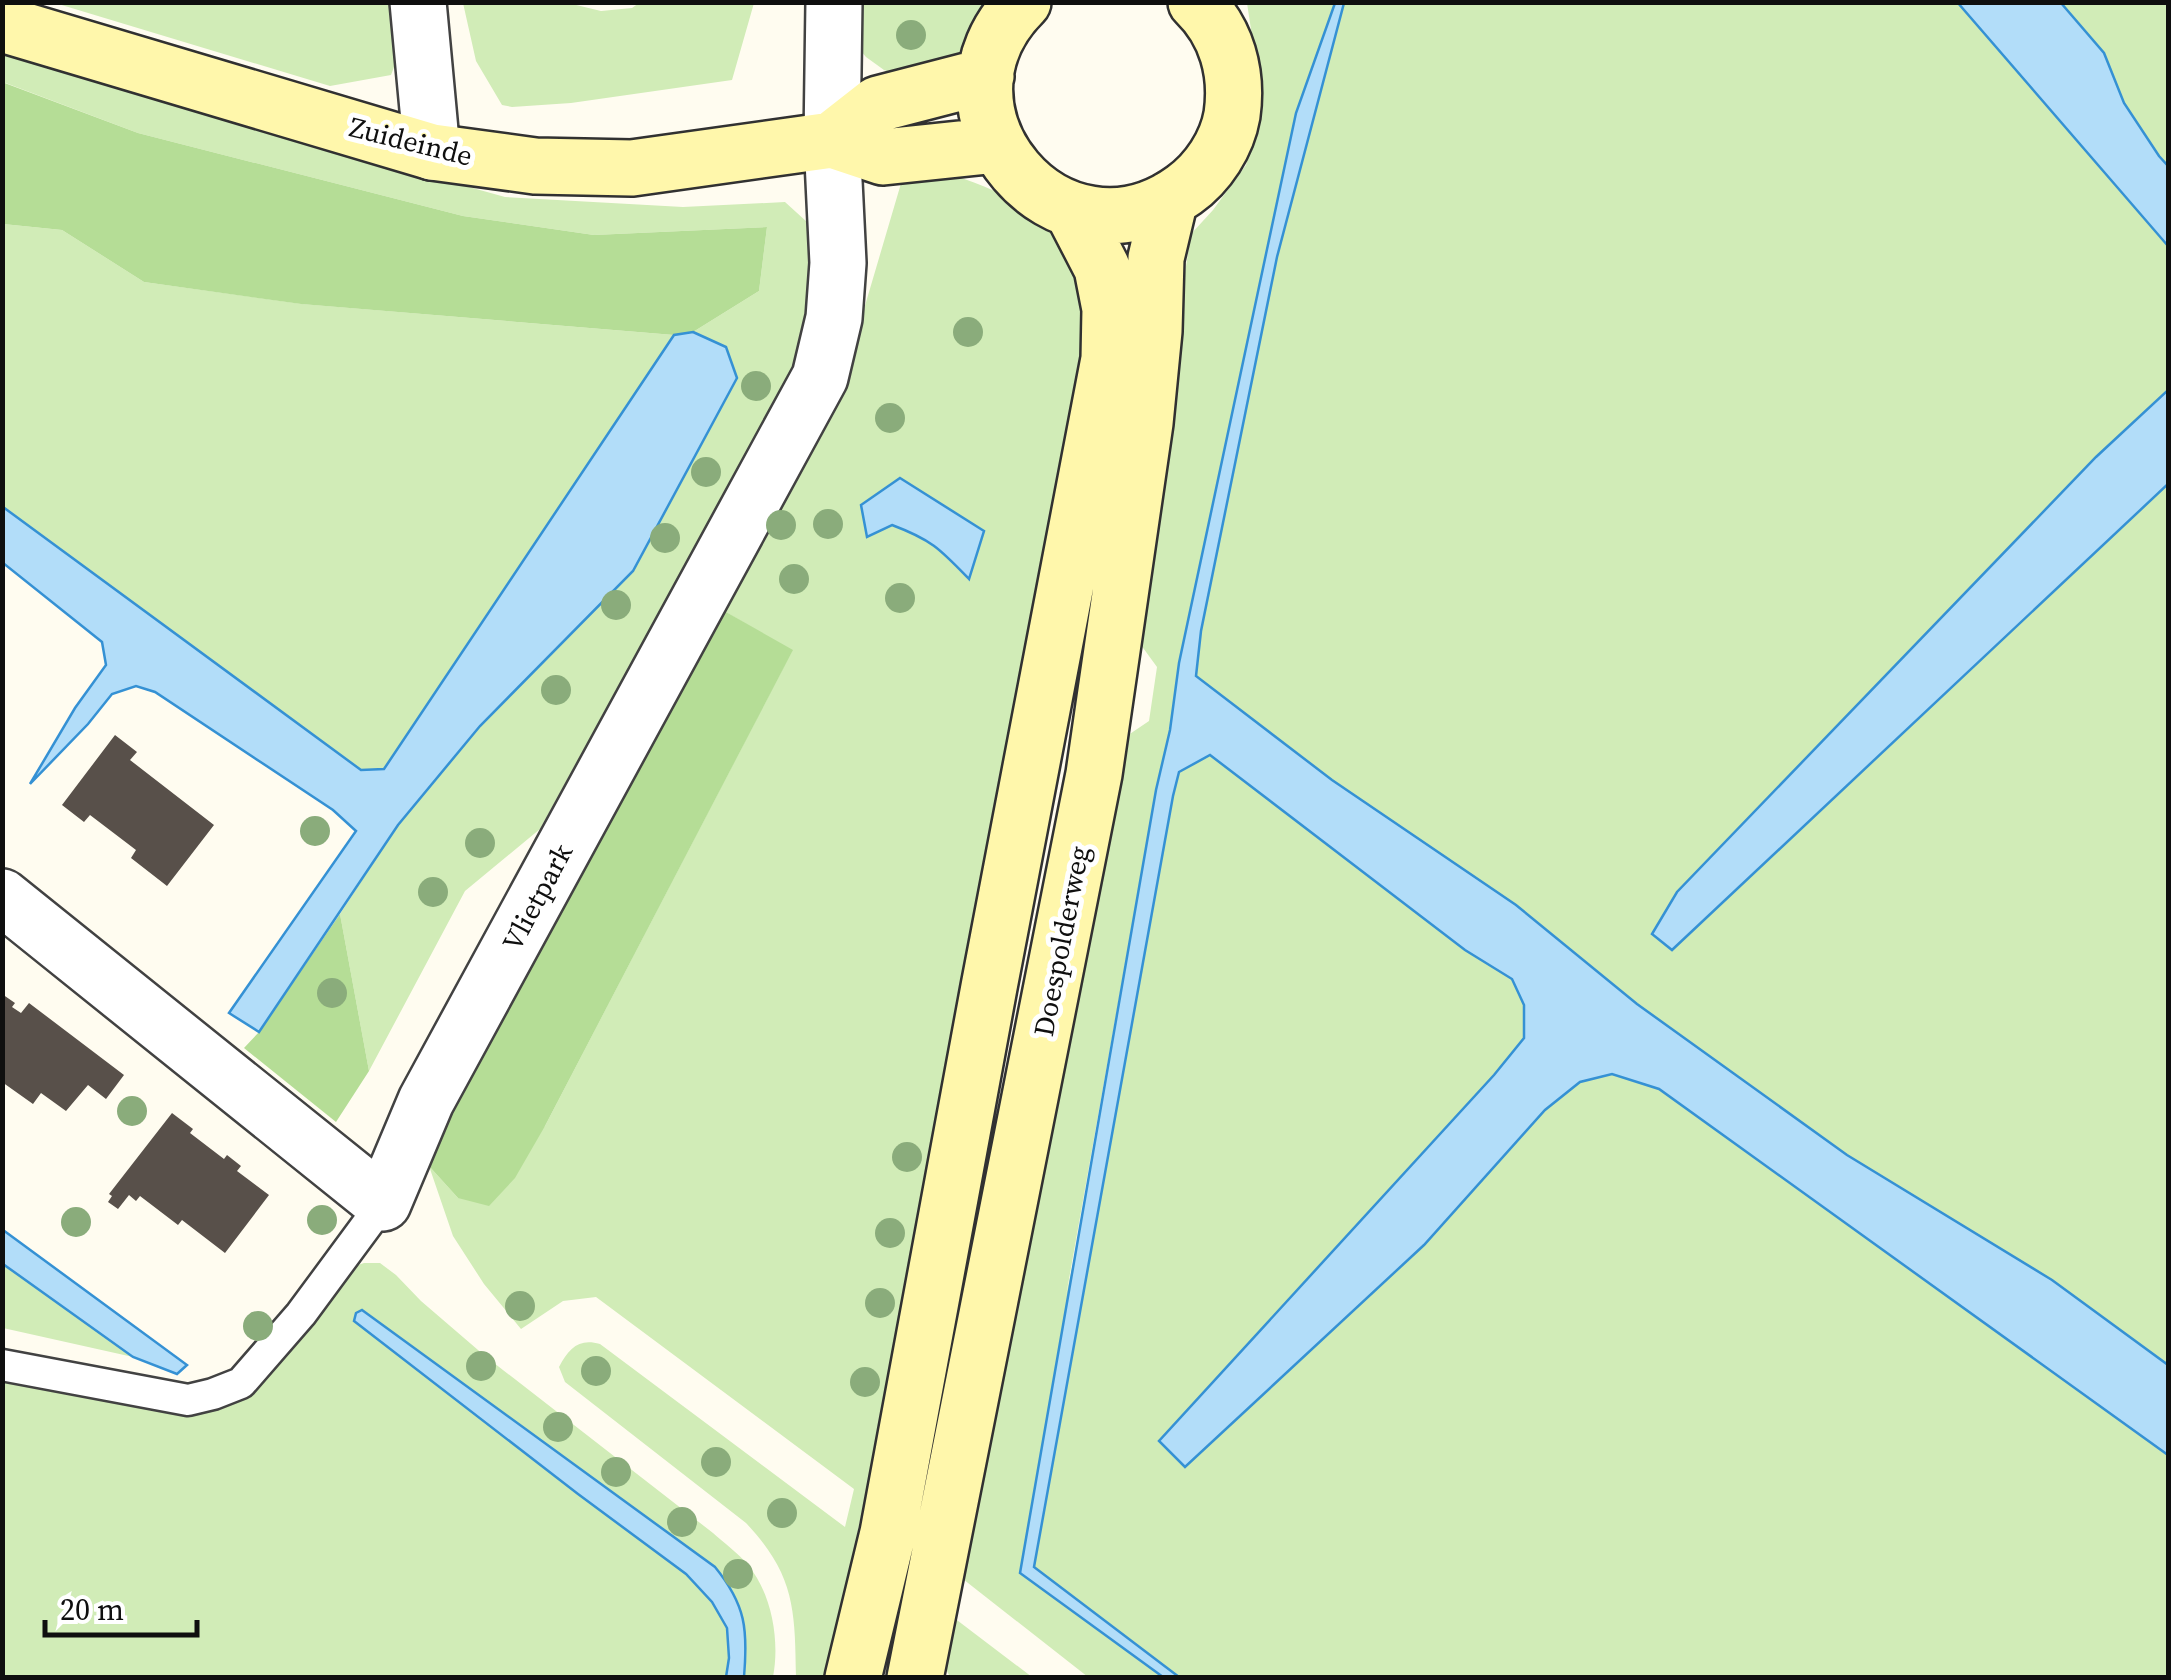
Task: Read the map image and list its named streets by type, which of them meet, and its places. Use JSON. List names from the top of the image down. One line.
{"streets":{"main road":["Zuideinde","Doespolderweg"],"street":["Vlietpark"]},"crossings":[["Zuideinde","Vlietpark"]],"scale_bar":"20 m"}
